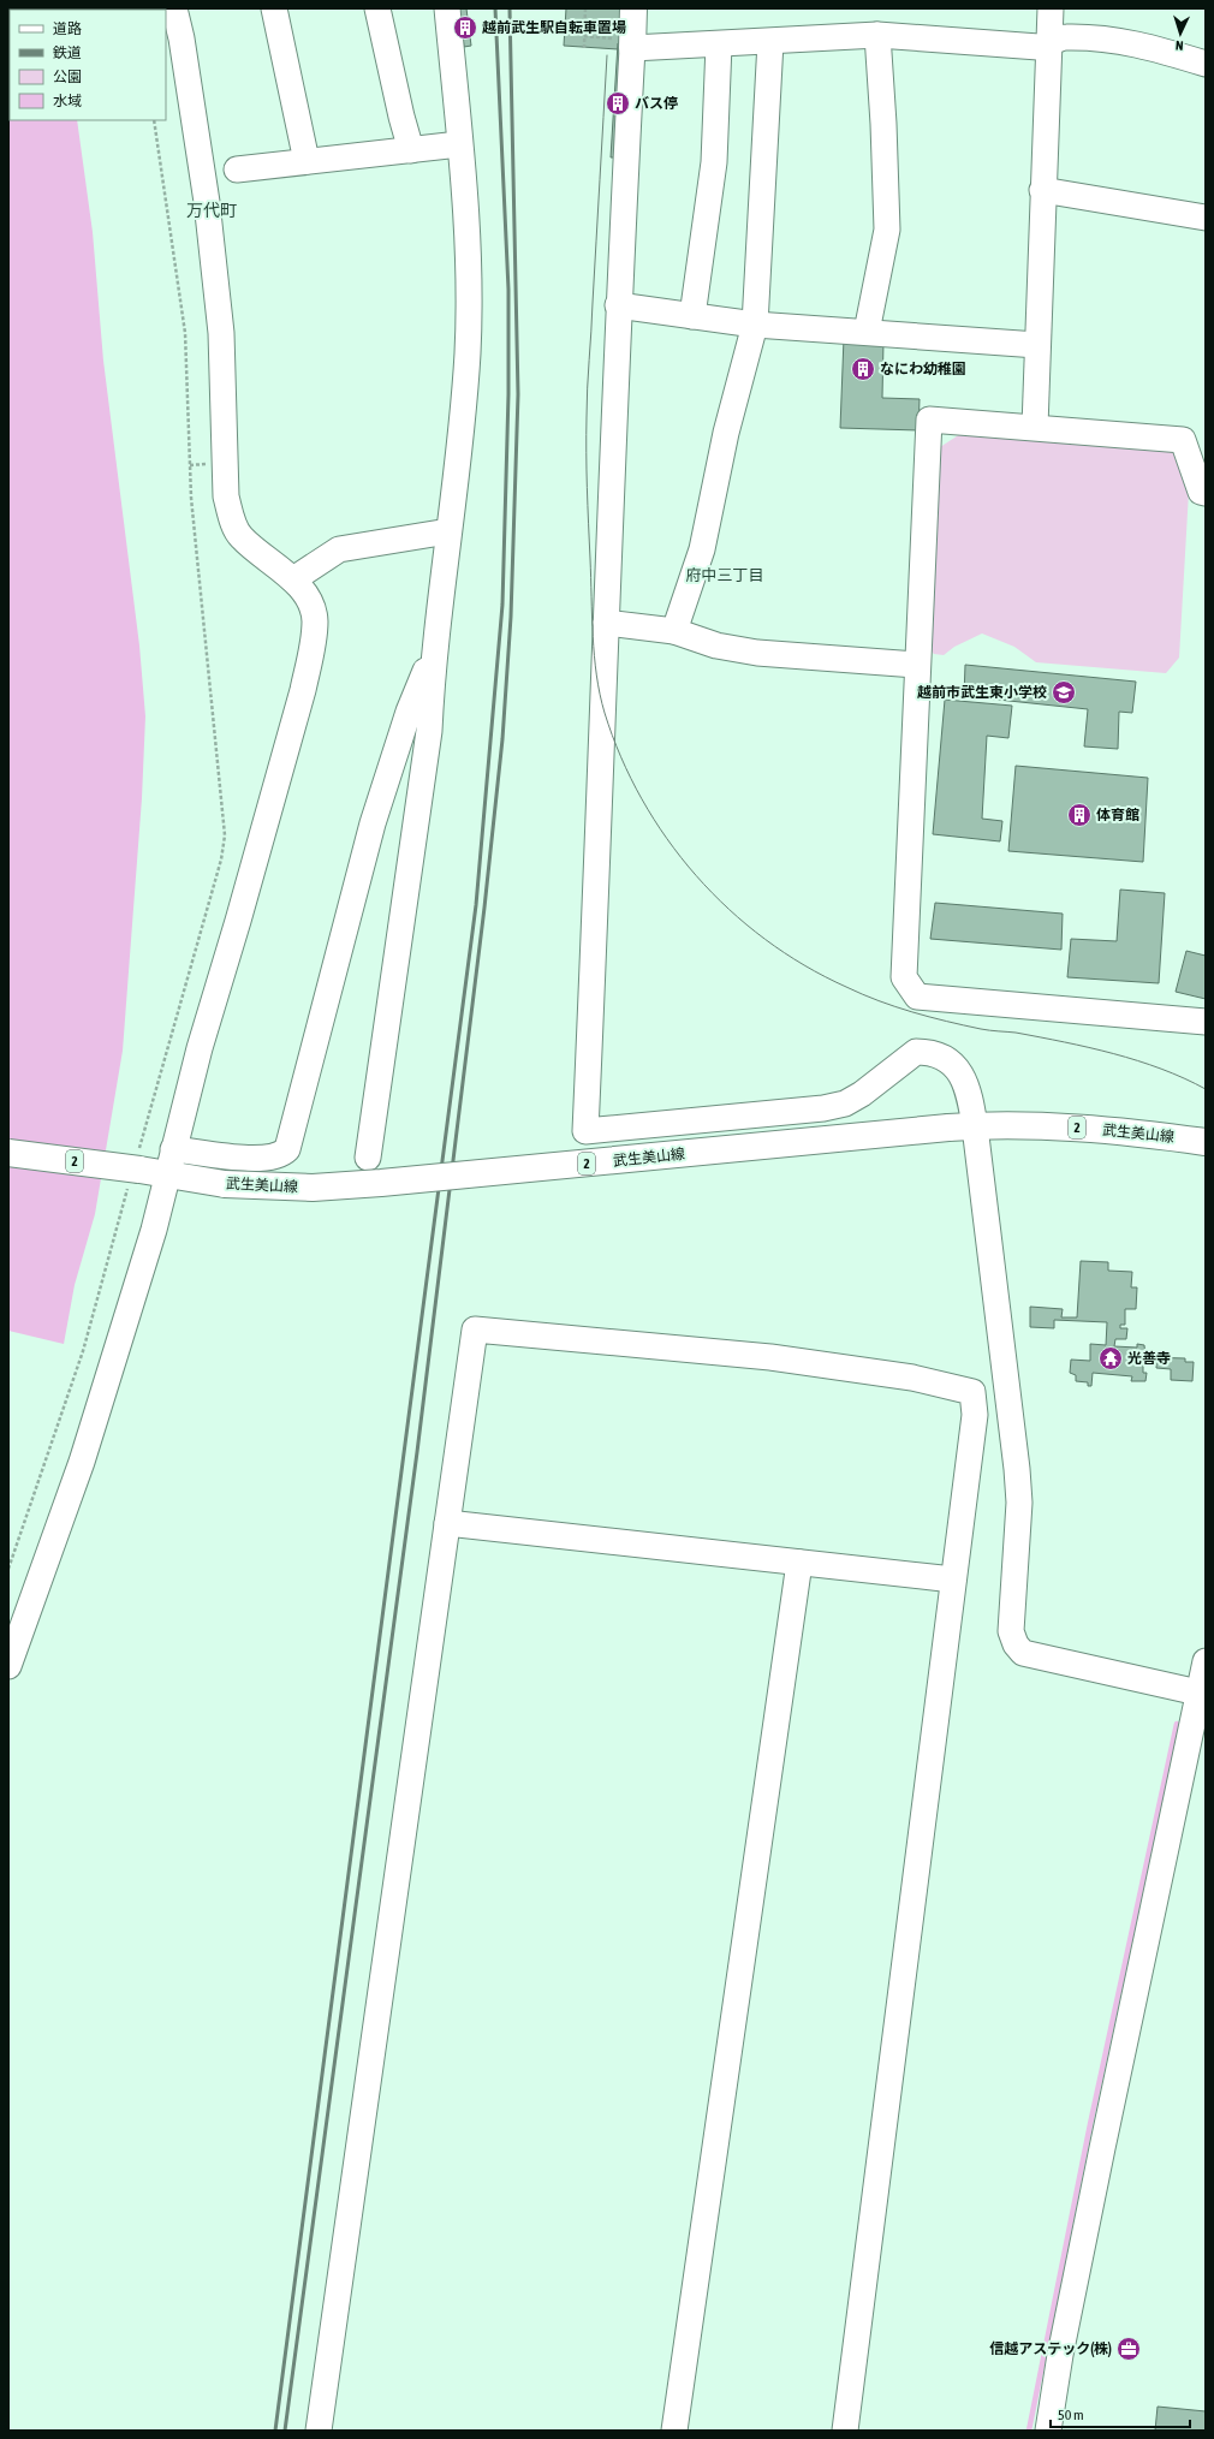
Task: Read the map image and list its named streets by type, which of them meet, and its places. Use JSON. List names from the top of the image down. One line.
{"streets":{"main road":["2","武生美山線"]},"districts":["万代町","府中三丁目"],"places":{"building":["越前武生駅自転車置場","バス停","なにわ幼稚園","体育館"],"school or university":["越前市武生東小学校"],"temple":["光善寺"],"office":["信越アステック(株)"]},"legend":["道路","鉄道","公園","水域"],"scale_bar":"50 m","north":"bottom"}
